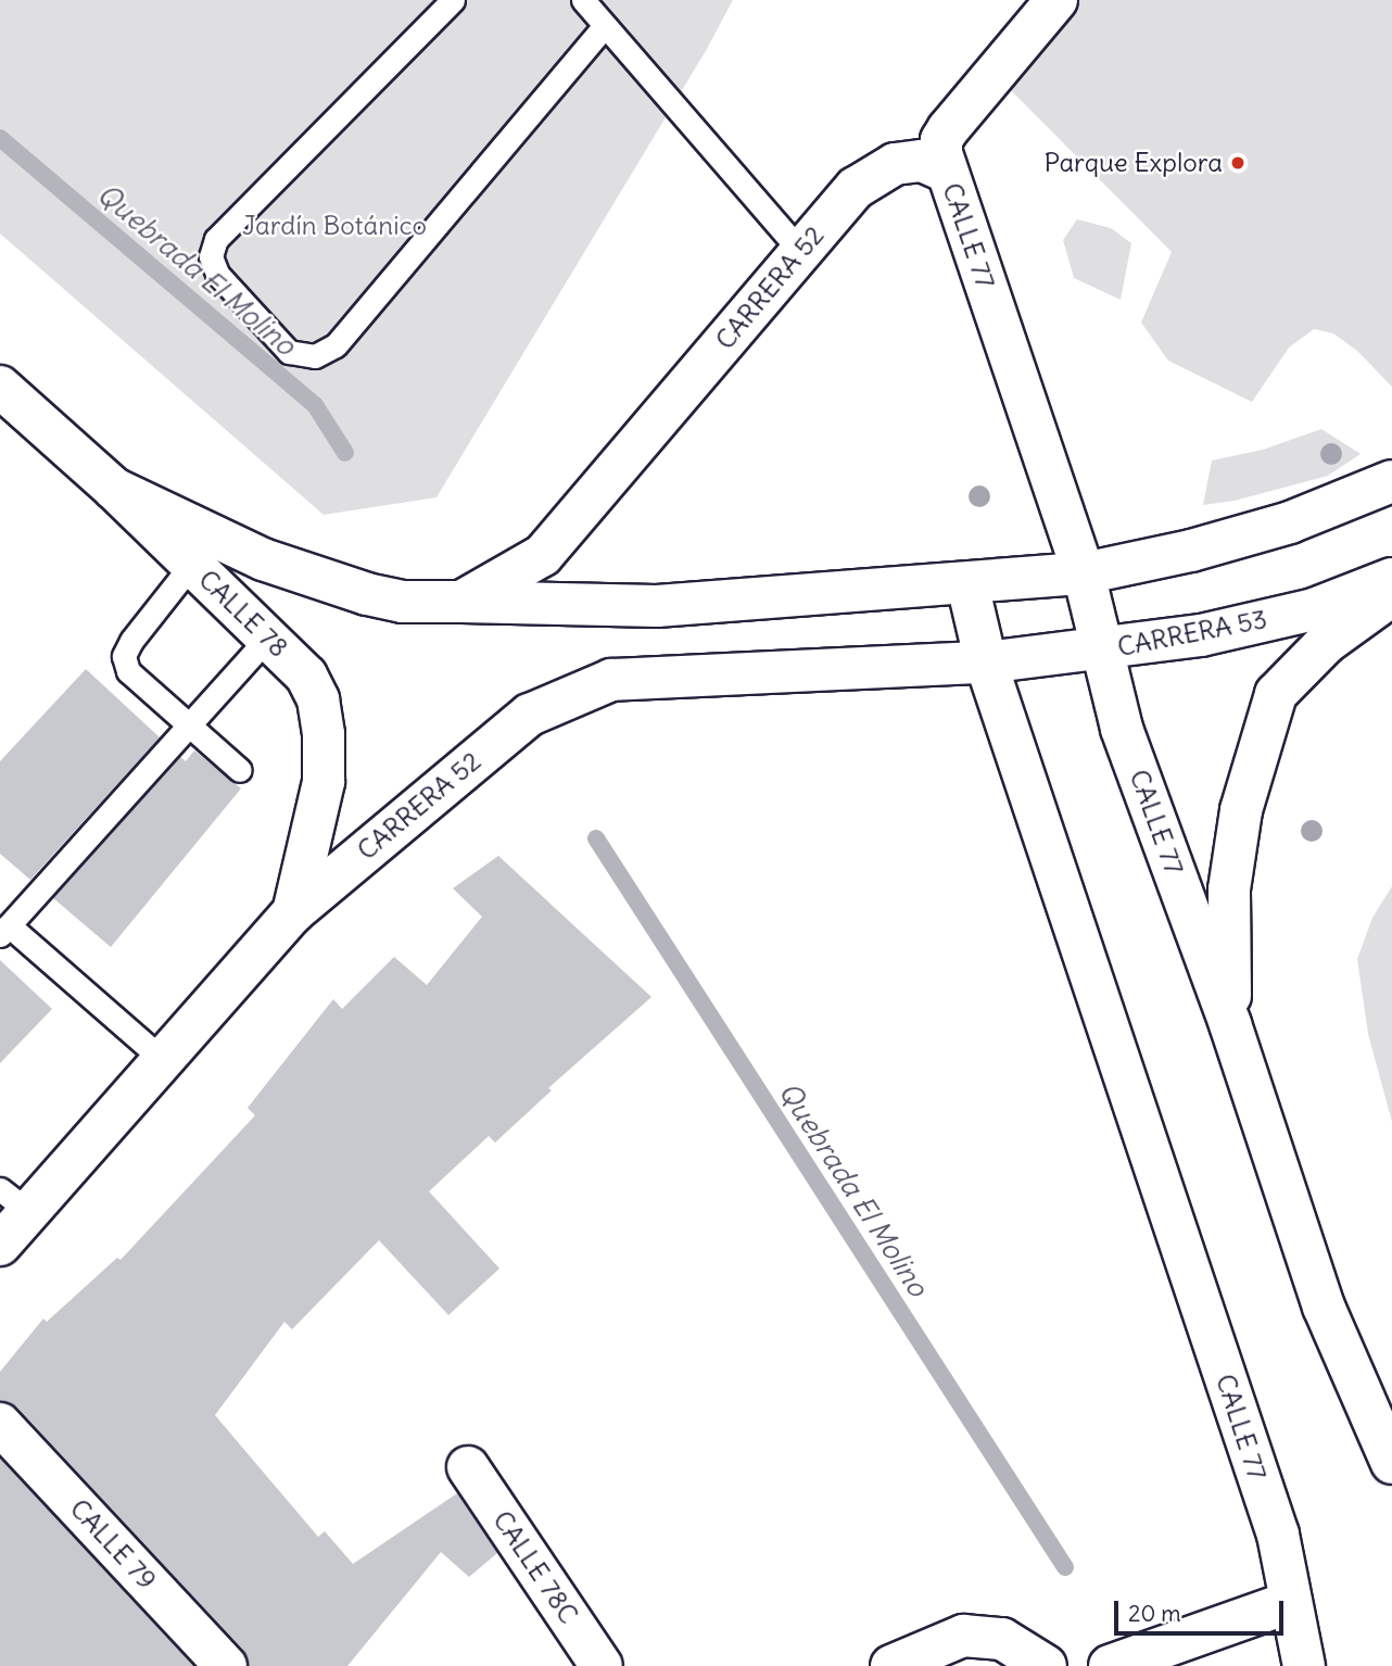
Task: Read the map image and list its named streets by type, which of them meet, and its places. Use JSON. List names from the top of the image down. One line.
{"streets":{"main road":["CALLE 77","CARRERA 52","CALLE 78","CARRERA 53","CALLE 79","CALLE 78C"]},"crossings":[["CALLE 77","CARRERA 52"],["CALLE 77","CARRERA 53"],["CARRERA 52","CALLE 78"],["CARRERA 52","CARRERA 53"]],"water":["Quebrada El Molino"],"parks":["Jardín Botánico"],"places":["Parque Explora"],"scale_bar":"20 m"}
